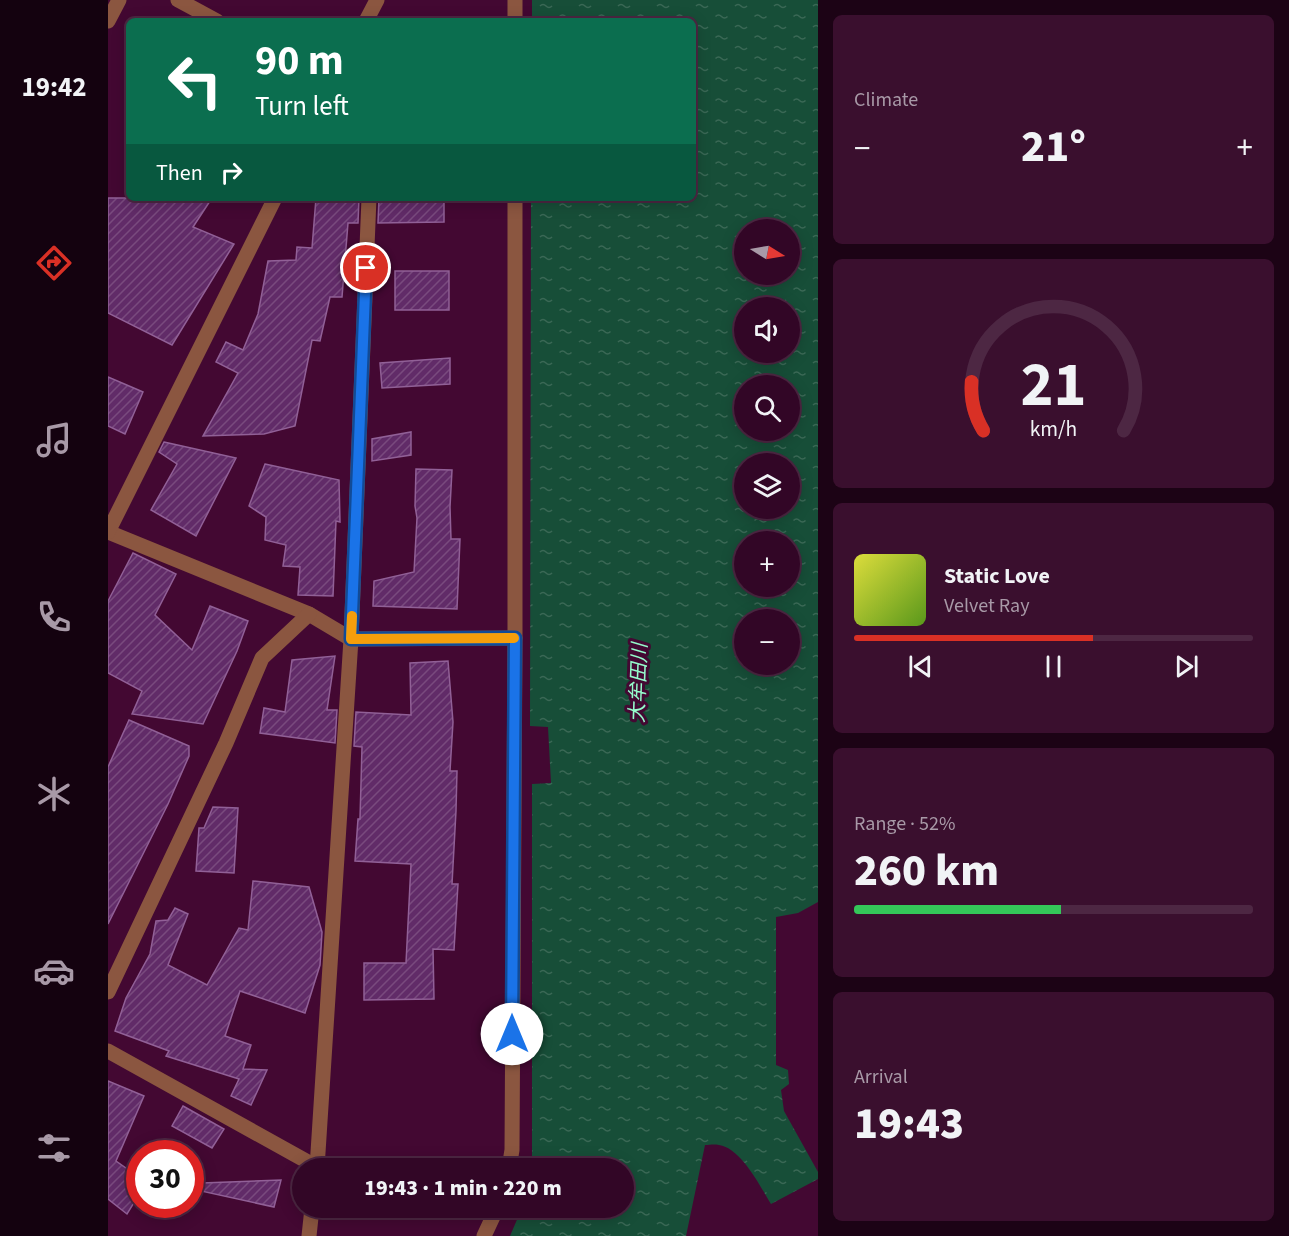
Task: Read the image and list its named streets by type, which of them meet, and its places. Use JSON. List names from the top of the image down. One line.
{"water":["大牟田川"],"north":"right","page":{"tabs":"19:42","tile":["Climate",["Range · 52%","260 km"],["Arrival","19:43"]],"turn":["90 m","Turn left"],"heat":["−","21°","+"],"then":"Then","map_buttons":["+","−"],"song":["Static Love","Velvet Ray"],"limit":"30","trip":"19:43 · 1 min · 220 m","gauge":["21","km/h"]}}
